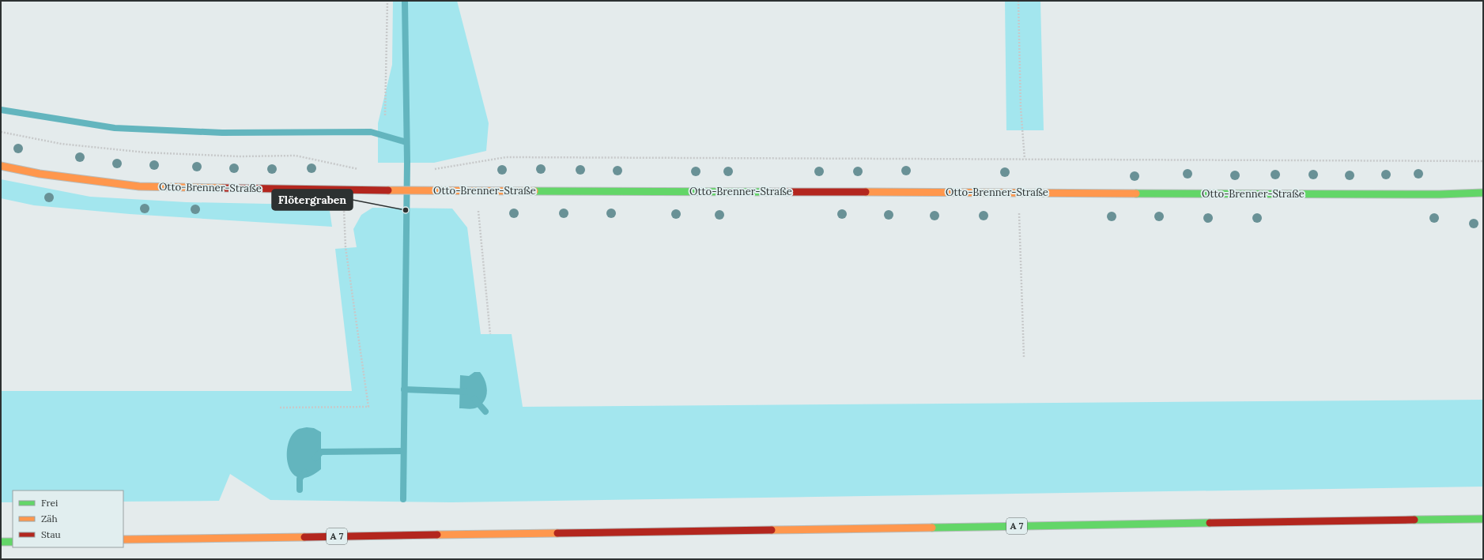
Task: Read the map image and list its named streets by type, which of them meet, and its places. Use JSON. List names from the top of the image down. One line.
{"streets":{"main road":["Otto-Brenner-Straße","A 7"]},"places":["Flötergraben"],"legend":["Frei","Zäh","Stau"]}
